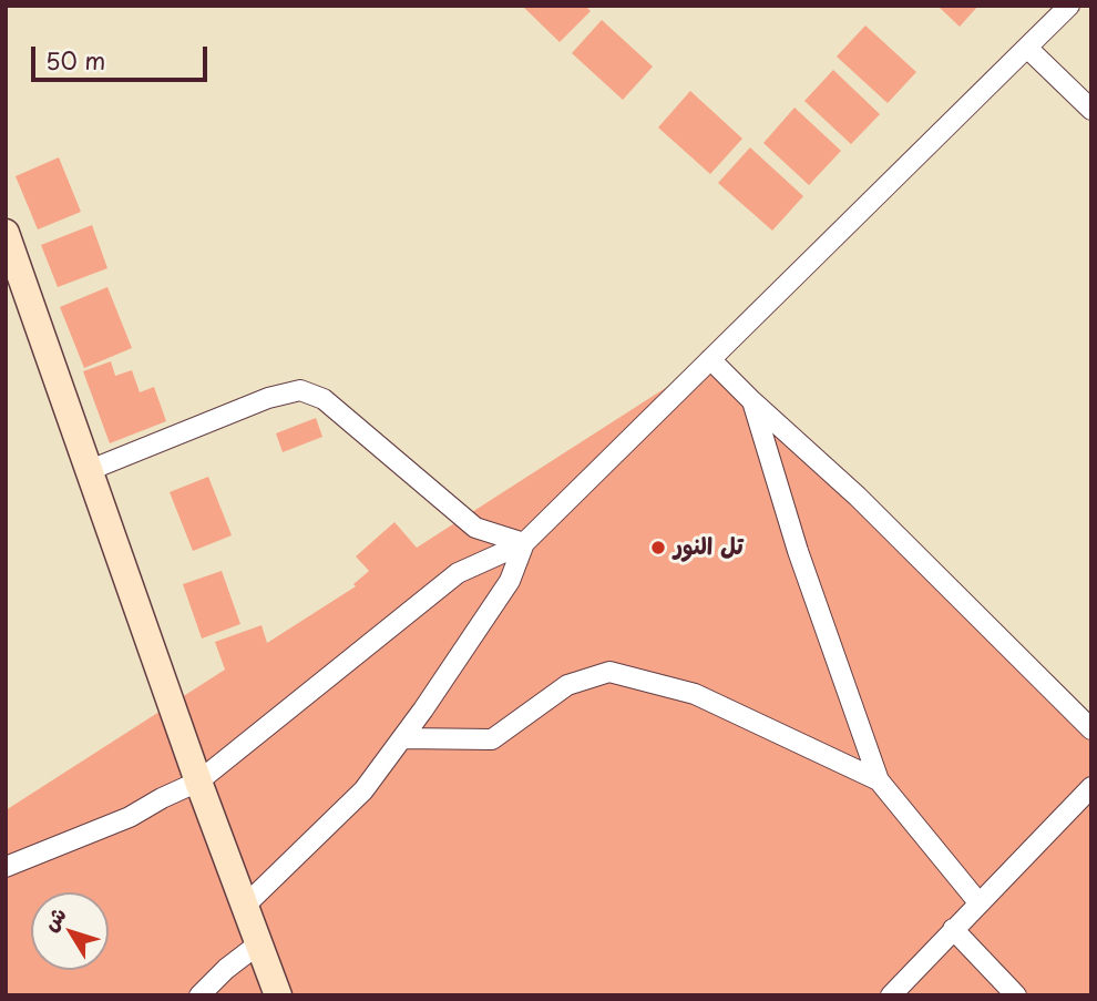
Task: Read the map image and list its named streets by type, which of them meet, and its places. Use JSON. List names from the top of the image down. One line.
{"places":["تل النور"],"scale_bar":"50 m","north":"top left"}
